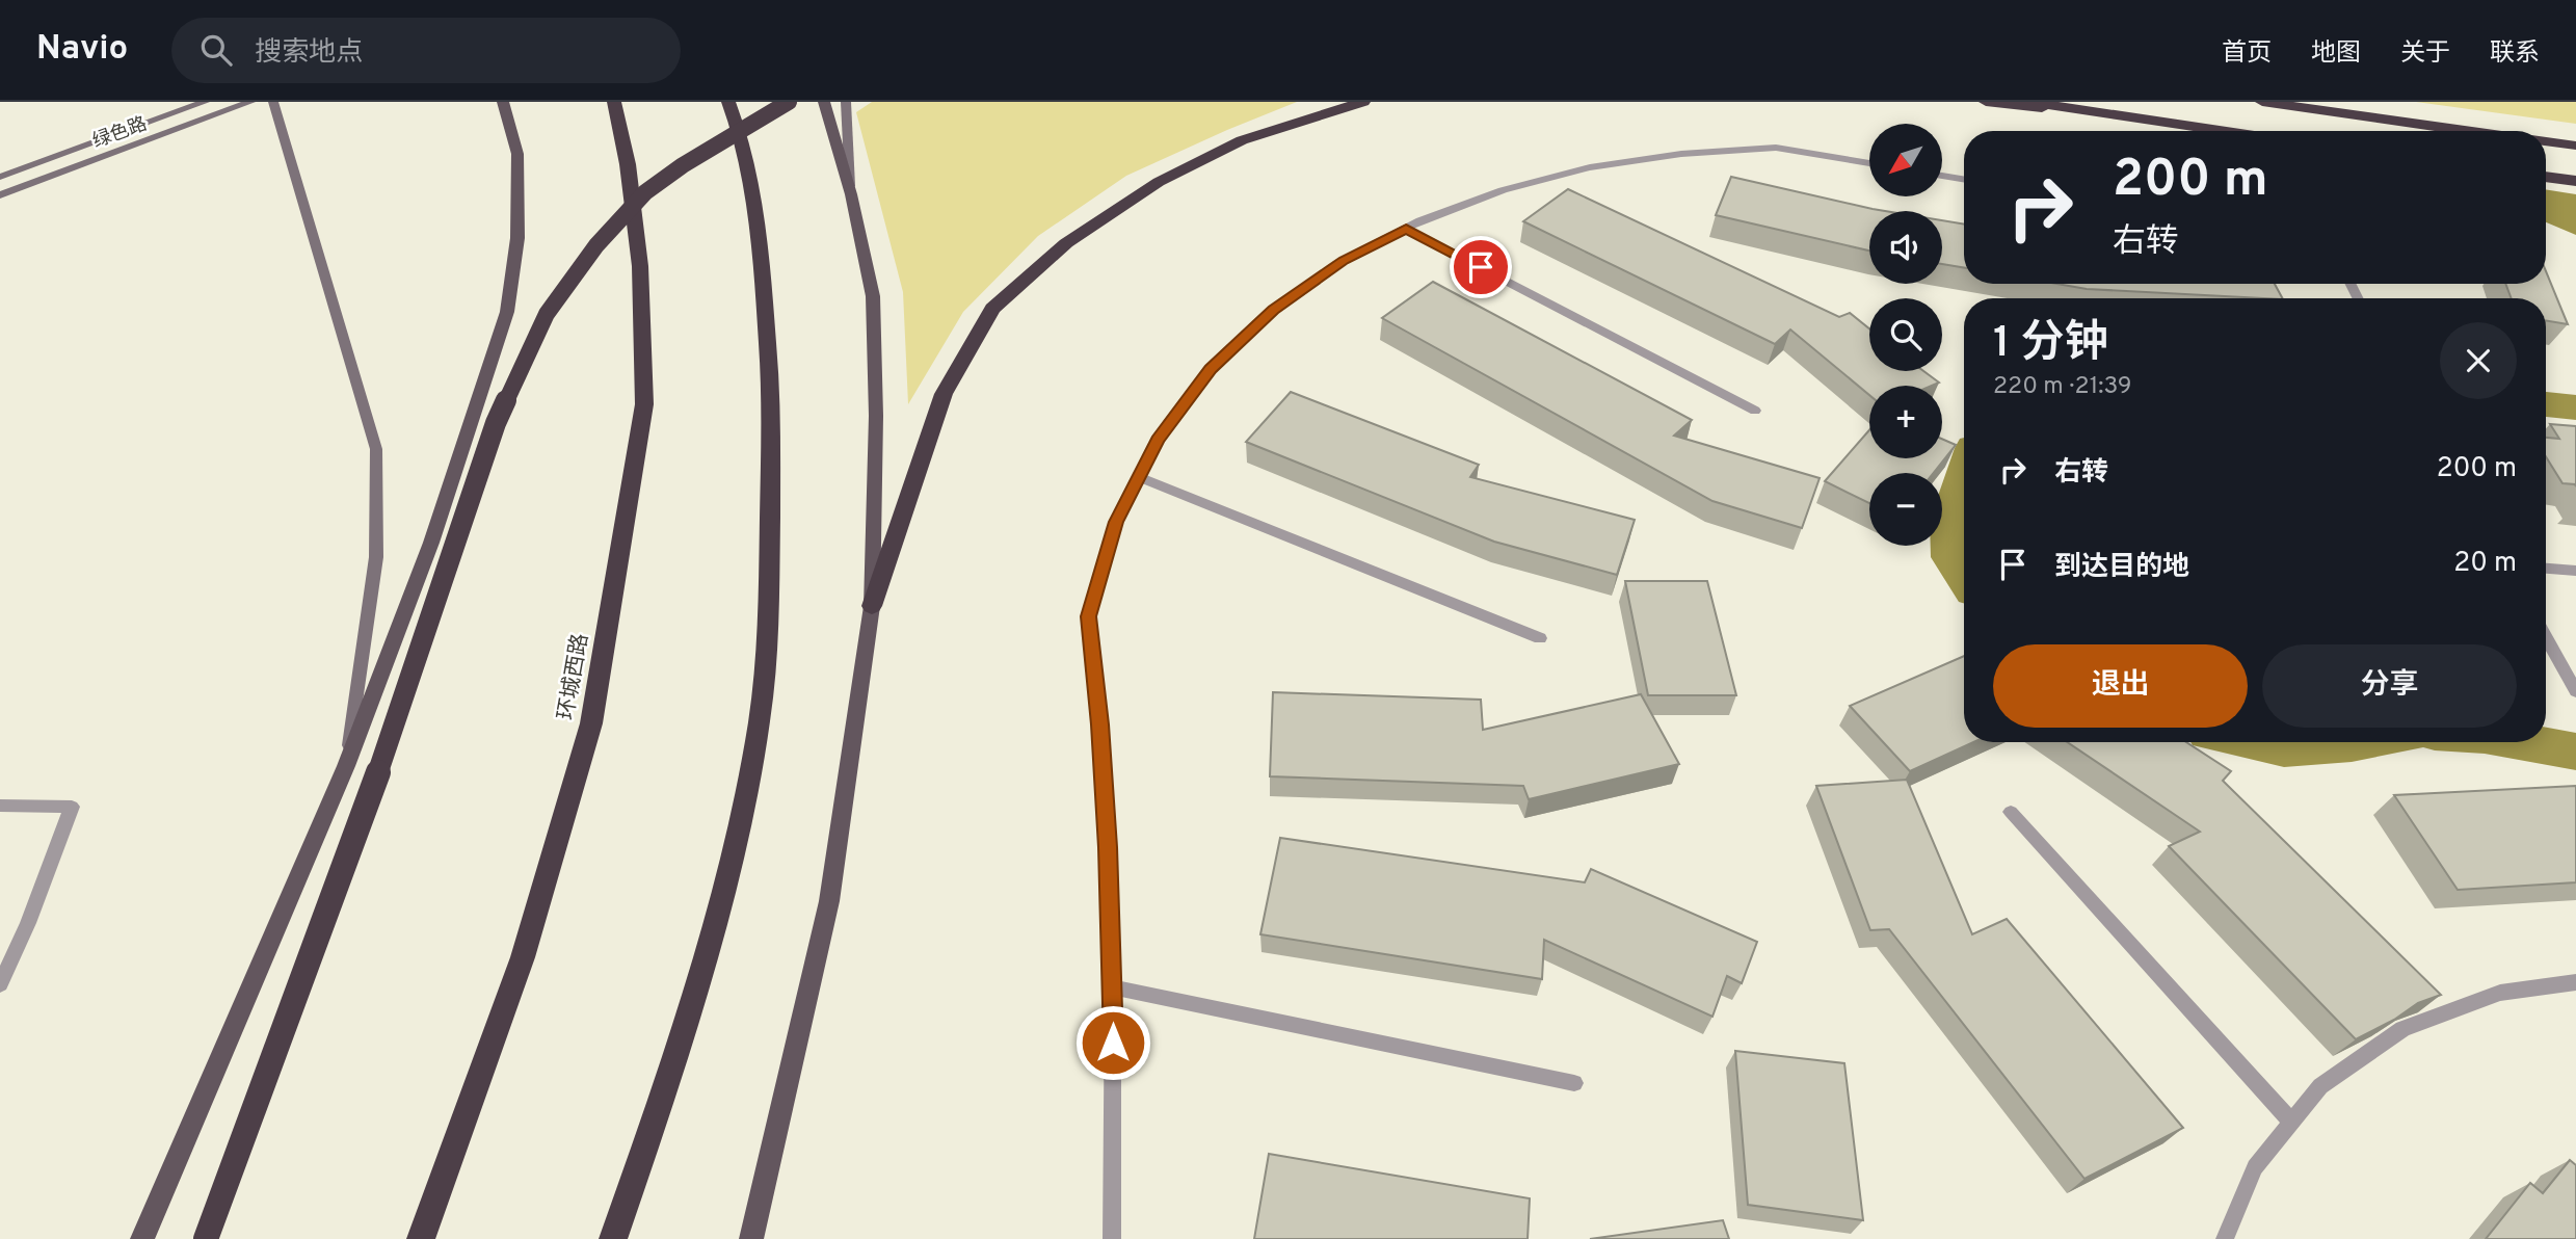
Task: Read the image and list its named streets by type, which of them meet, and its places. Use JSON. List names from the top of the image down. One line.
{"streets":{"highway":["环城西路"],"main road":["绿色路"]},"north":"bottom left","page":{"header":"Navio","search":"搜索地点","nav":["首页","地图","关于","联系"],"map_buttons":["+","−"],"turn":["200 m","右转"],"heading":["1 分钟","220 m · 21:39"],"list":[{"name":"右转","value":"200 m"},{"name":"到达目的地","value":"20 m"}],"buttons":["退出","分享"]}}
